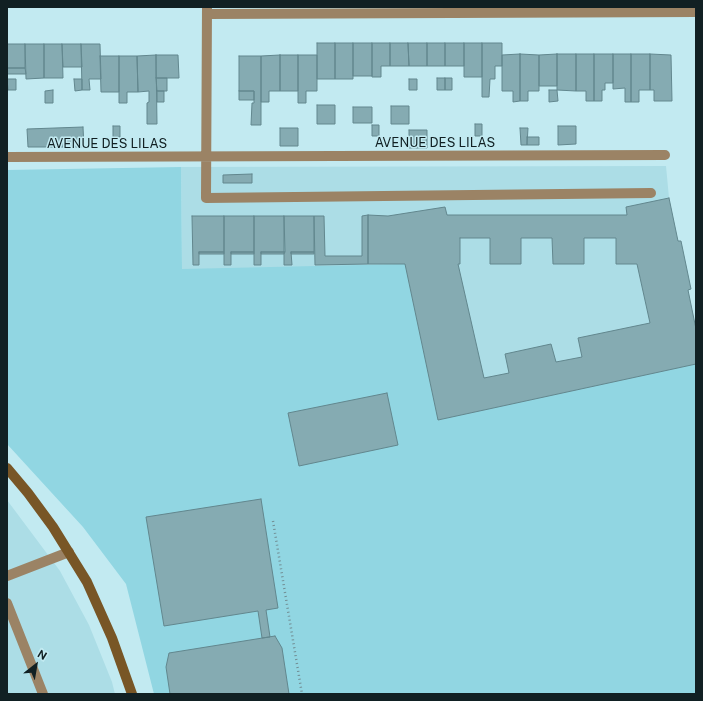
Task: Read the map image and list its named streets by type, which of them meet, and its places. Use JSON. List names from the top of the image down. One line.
{"streets":{"street":["AVENUE DES LILAS"]},"north":"top right"}
